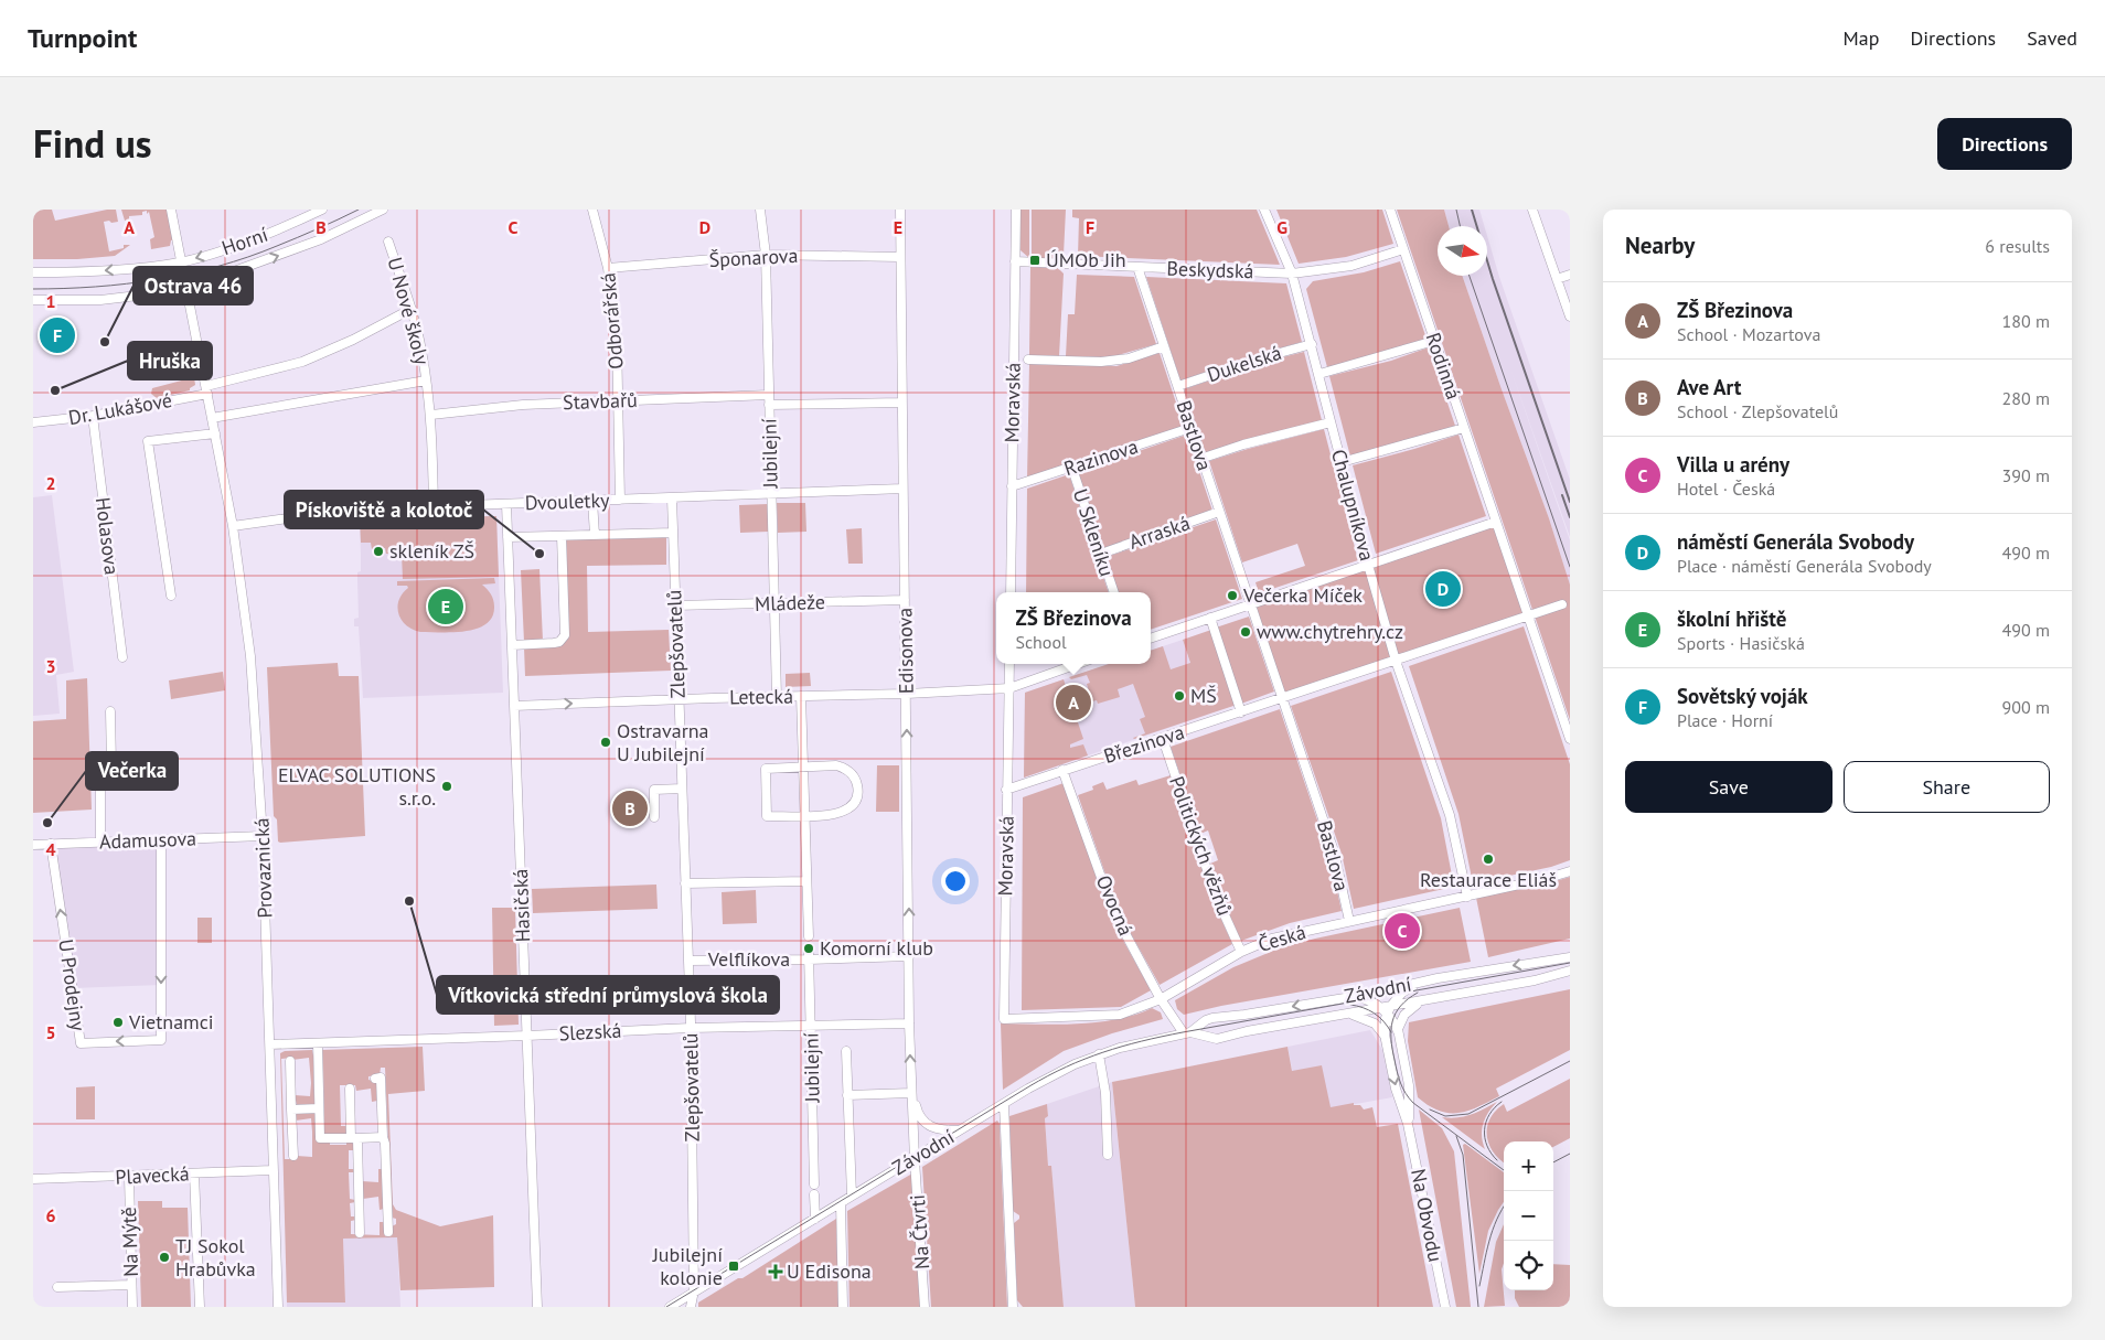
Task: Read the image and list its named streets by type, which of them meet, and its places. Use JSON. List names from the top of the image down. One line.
{"streets":{"street":["Horní","Šponarova","Beskydská","U Nové školy","Odborářská","Dukelská","Rodinná","Stavbařů","Moravská","Dr. Lukášové","Bastlova","Jubilejní","Razinova","Dvouletky","Chalupníkova","U Skleníku","Arraská","Holasova","Mládeže","Zlepšovatelů","Edisonova","Letecká","Březinova","Adamusova","Politických vězňů","Provaznická","Hasičská","Ovocná","Česká","Velflíkova","U Prodejny","Závodní","Slezská","Plavecká","Na Obvodu","Na Čtvrti","Na Mýtě"]},"crossings":[["Horní","Provaznická"],["Šponarova","Odborářská"],["Šponarova","Jubilejní"],["Šponarova","Edisonova"],["Beskydská","Rodinná"],["Beskydská","Moravská"],["Beskydská","Bastlova"],["Beskydská","Chalupníkova"],["U Nové školy","Stavbařů"],["U Nové školy","Dr. Lukášové"],["U Nové školy","Dvouletky"],["U Nové školy","Provaznická"],["Odborářská","Stavbařů"],["Odborářská","Dvouletky"],["Dukelská","Bastlova"],["Dukelská","Chalupníkova"],["Rodinná","Březinova"],["Stavbařů","Jubilejní"],["Moravská","Razinova"],["Moravská","Letecká"],["Moravská","Březinova"],["Moravská","Česká"],["Dr. Lukášové","Holasova"],["Dr. Lukášové","Provaznická"],["Bastlova","Razinova"],["Bastlova","Arraská"],["Bastlova","Březinova"],["Bastlova","Česká"],["Jubilejní","Dvouletky"],["Jubilejní","Mládeže"],["Jubilejní","Letecká"],["Jubilejní","Velflíkova"],["Jubilejní","Slezská"],["Razinova","U Skleníku"],["Dvouletky","Zlepšovatelů"],["Dvouletky","Edisonova"],["Dvouletky","Provaznická"],["Dvouletky","Hasičská"],["Chalupníkova","Březinova"],["Chalupníkova","Česká"],["U Skleníku","Arraská"],["Mládeže","Zlepšovatelů"],["Mládeže","Edisonova"],["Zlepšovatelů","Letecká"],["Zlepšovatelů","Velflíkova"],["Zlepšovatelů","Závodní"],["Zlepšovatelů","Slezská"],["Edisonova","Letecká"],["Edisonova","Velflíkova"],["Edisonova","Závodní"],["Edisonova","Slezská"],["Edisonova","Na Čtvrti"],["Letecká","Hasičská"],["Březinova","Politických vězňů"],["Březinova","Ovocná"],["Adamusova","Provaznická"],["Adamusova","U Prodejny"],["Politických vězňů","Česká"],["Provaznická","Slezská"],["Provaznická","Plavecká"],["Hasičská","Slezská"],["Ovocná","Česká"],["Ovocná","Závodní"],["Závodní","Na Obvodu"],["Závodní","Na Čtvrti"],["Plavecká","Na Mýtě"]],"places":{"transit":["ÚMOb Jih","Jubilejní kolonie"],"other":["Ostrava 46","Hruška","skleník ZŠ","Pískoviště a kolotoč","Večerka Míček","www.chytrehry.cz","MŠ","Ostravarna U Jubilejní","ELVAC SOLUTIONS s.r.o.","Večerka","Restaurace Eliáš","Vítkovická střední průmyslová škola","Komorní klub","Vietnamci","TJ Sokol Hrabůvka"],"health":["U Edisona"]},"north":"right","page":{"header":"Turnpoint","nav":["Map","Directions","Saved"],"title":"Find us","buttons":["Directions",["Save","Share"]],"heading":["Nearby","6 results"],"list":[{"mark":"A","name":"ZŠ Březinova","note":"School · Mozartova","value":"180 m"},{"mark":"B","name":"Ave Art","note":"School · Zlepšovatelů","value":"280 m"},{"mark":"C","name":"Villa u arény","note":"Hotel · Česká","value":"390 m"},{"mark":"D","name":"náměstí Generála Svobody","note":"Place · náměstí Generála Svobody","value":"490 m"},{"mark":"E","name":"školní hřiště","note":"Sports · Hasičská","value":"490 m"},{"mark":"F","name":"Sovětský voják","note":"Place · Horní","value":"900 m"}],"pins":["F","D","E","A","B","C"],"popup":["ZŠ Březinova","School"],"map_buttons":["+","−"]},"grid":{"columns":["A","B","C","D","E","F","G"],"rows":["1","2","3","4","5","6"]}}
